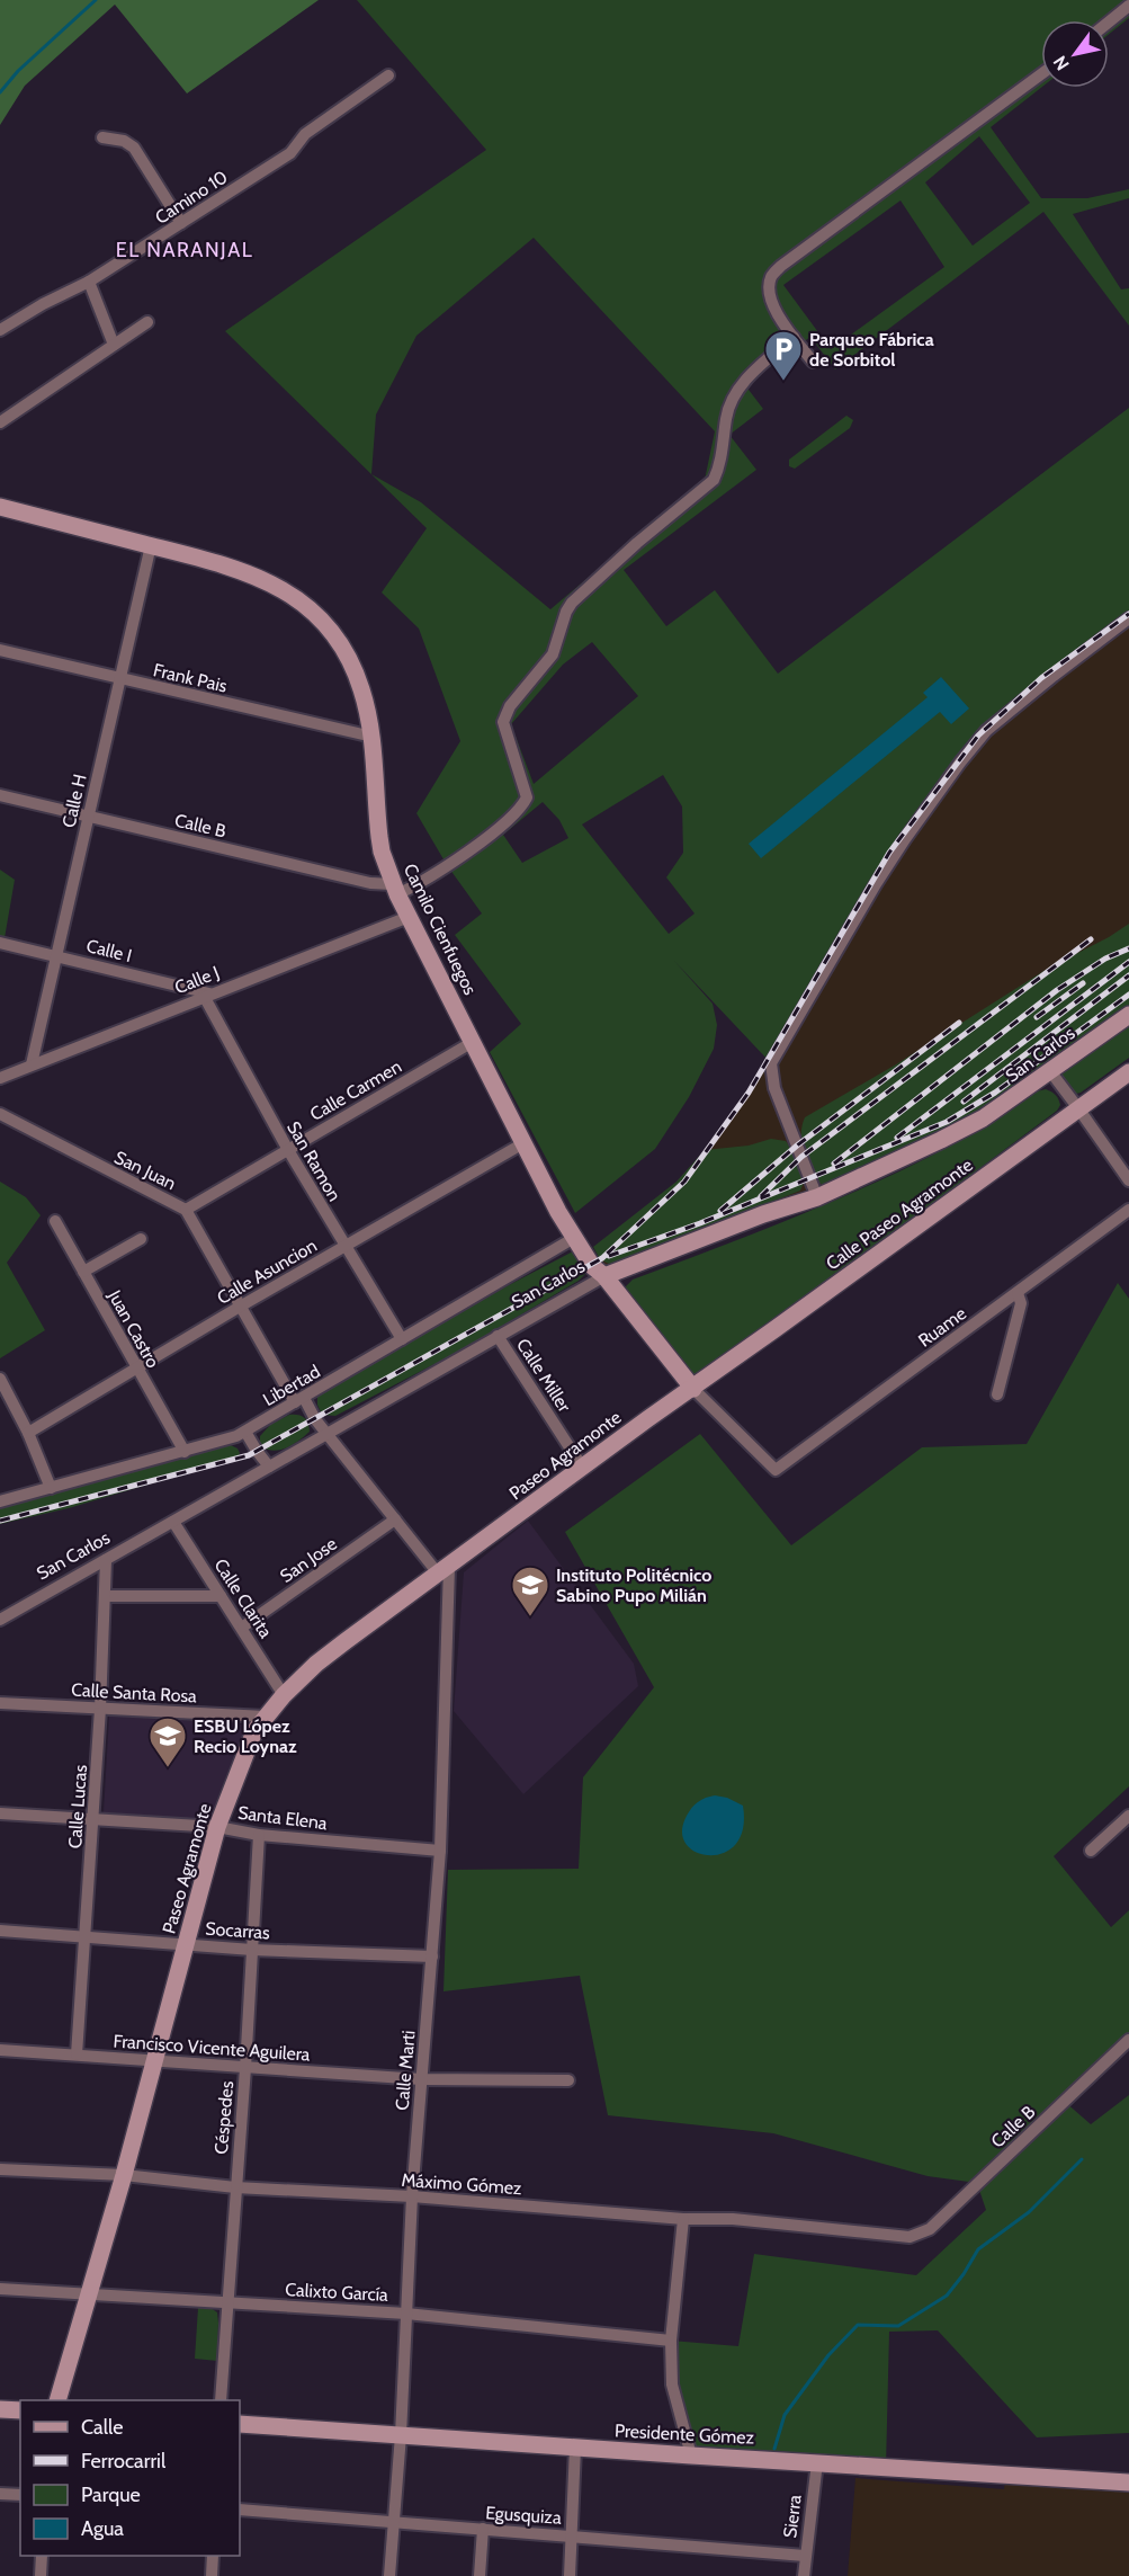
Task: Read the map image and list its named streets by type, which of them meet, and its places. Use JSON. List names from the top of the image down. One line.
{"streets":{"street":["Camino 10","Frank Pais","Calle H","Calle B","Camilo Cienfuegos","Calle I","Calle J","San Carlos","Calle Carmen","San Ramon","San Juan","Calle Paseo Agramonte","Calle Asuncion","Ruame","Juan Castro","Calle Miller","Libertad","Paseo Agramonte","San Jose","Calle Clarita","Calle Santa Rosa","Calle Lucas","Santa Elena","Socarras","Francisco Vicente Aguilera","Calle Marti","Céspedes","Máximo Gómez","Calixto García","Presidente Gómez","Egusquiza","Sierra"]},"crossings":[["Frank Pais","Calle H"],["Frank Pais","Camilo Cienfuegos"],["Calle H","Calle B"],["Calle H","Camilo Cienfuegos"],["Calle H","Calle I"],["Calle H","Calle J"],["Calle B","Camilo Cienfuegos"],["Calle B","Máximo Gómez"],["Camilo Cienfuegos","Calle J"],["Camilo Cienfuegos","San Carlos"],["Camilo Cienfuegos","Calle Carmen"],["Camilo Cienfuegos","Calle Paseo Agramonte"],["Camilo Cienfuegos","Calle Asuncion"],["Camilo Cienfuegos","Ruame"],["Camilo Cienfuegos","Libertad"],["Camilo Cienfuegos","Paseo Agramonte"],["Calle I","Calle J"],["Calle I","San Ramon"],["Calle J","San Ramon"],["San Carlos","San Juan"],["San Carlos","Calle Miller"],["San Carlos","Calle Clarita"],["San Carlos","Calle Lucas"],["Calle Carmen","San Ramon"],["Calle Carmen","San Juan"],["San Ramon","Calle Asuncion"],["San Ramon","Libertad"],["San Juan","Calle Asuncion"],["San Juan","Libertad"],["San Juan","Paseo Agramonte"],["San Juan","San Jose"],["San Juan","Calle Marti"],["Calle Paseo Agramonte","Paseo Agramonte"],["Calle Asuncion","Juan Castro"],["Juan Castro","Libertad"],["Calle Miller","Paseo Agramonte"],["Paseo Agramonte","Calle Clarita"],["Paseo Agramonte","Calle Santa Rosa"],["Paseo Agramonte","Santa Elena"],["Paseo Agramonte","Socarras"],["Paseo Agramonte","Francisco Vicente Aguilera"],["Paseo Agramonte","Calle Marti"],["Paseo Agramonte","Máximo Gómez"],["Paseo Agramonte","Calixto García"],["San Jose","Calle Clarita"],["Calle Santa Rosa","Calle Lucas"],["Calle Lucas","Santa Elena"],["Calle Lucas","Socarras"],["Calle Lucas","Francisco Vicente Aguilera"],["Santa Elena","Calle Marti"],["Santa Elena","Céspedes"],["Socarras","Calle Marti"],["Socarras","Céspedes"],["Francisco Vicente Aguilera","Calle Marti"],["Francisco Vicente Aguilera","Céspedes"],["Calle Marti","Máximo Gómez"],["Calle Marti","Calixto García"],["Calle Marti","Presidente Gómez"],["Calle Marti","Egusquiza"],["Céspedes","Máximo Gómez"],["Céspedes","Calixto García"],["Presidente Gómez","Sierra"],["Egusquiza","Sierra"]],"districts":["EL NARANJAL"],"places":{"parking":["Parqueo Fábrica de Sorbitol"],"school or university":["Instituto Politécnico Sabino Pupo Milián","ESBU López Recio Loynaz"]},"legend":["Calle","Ferrocarril","Parque","Agua"],"north":"bottom left"}
